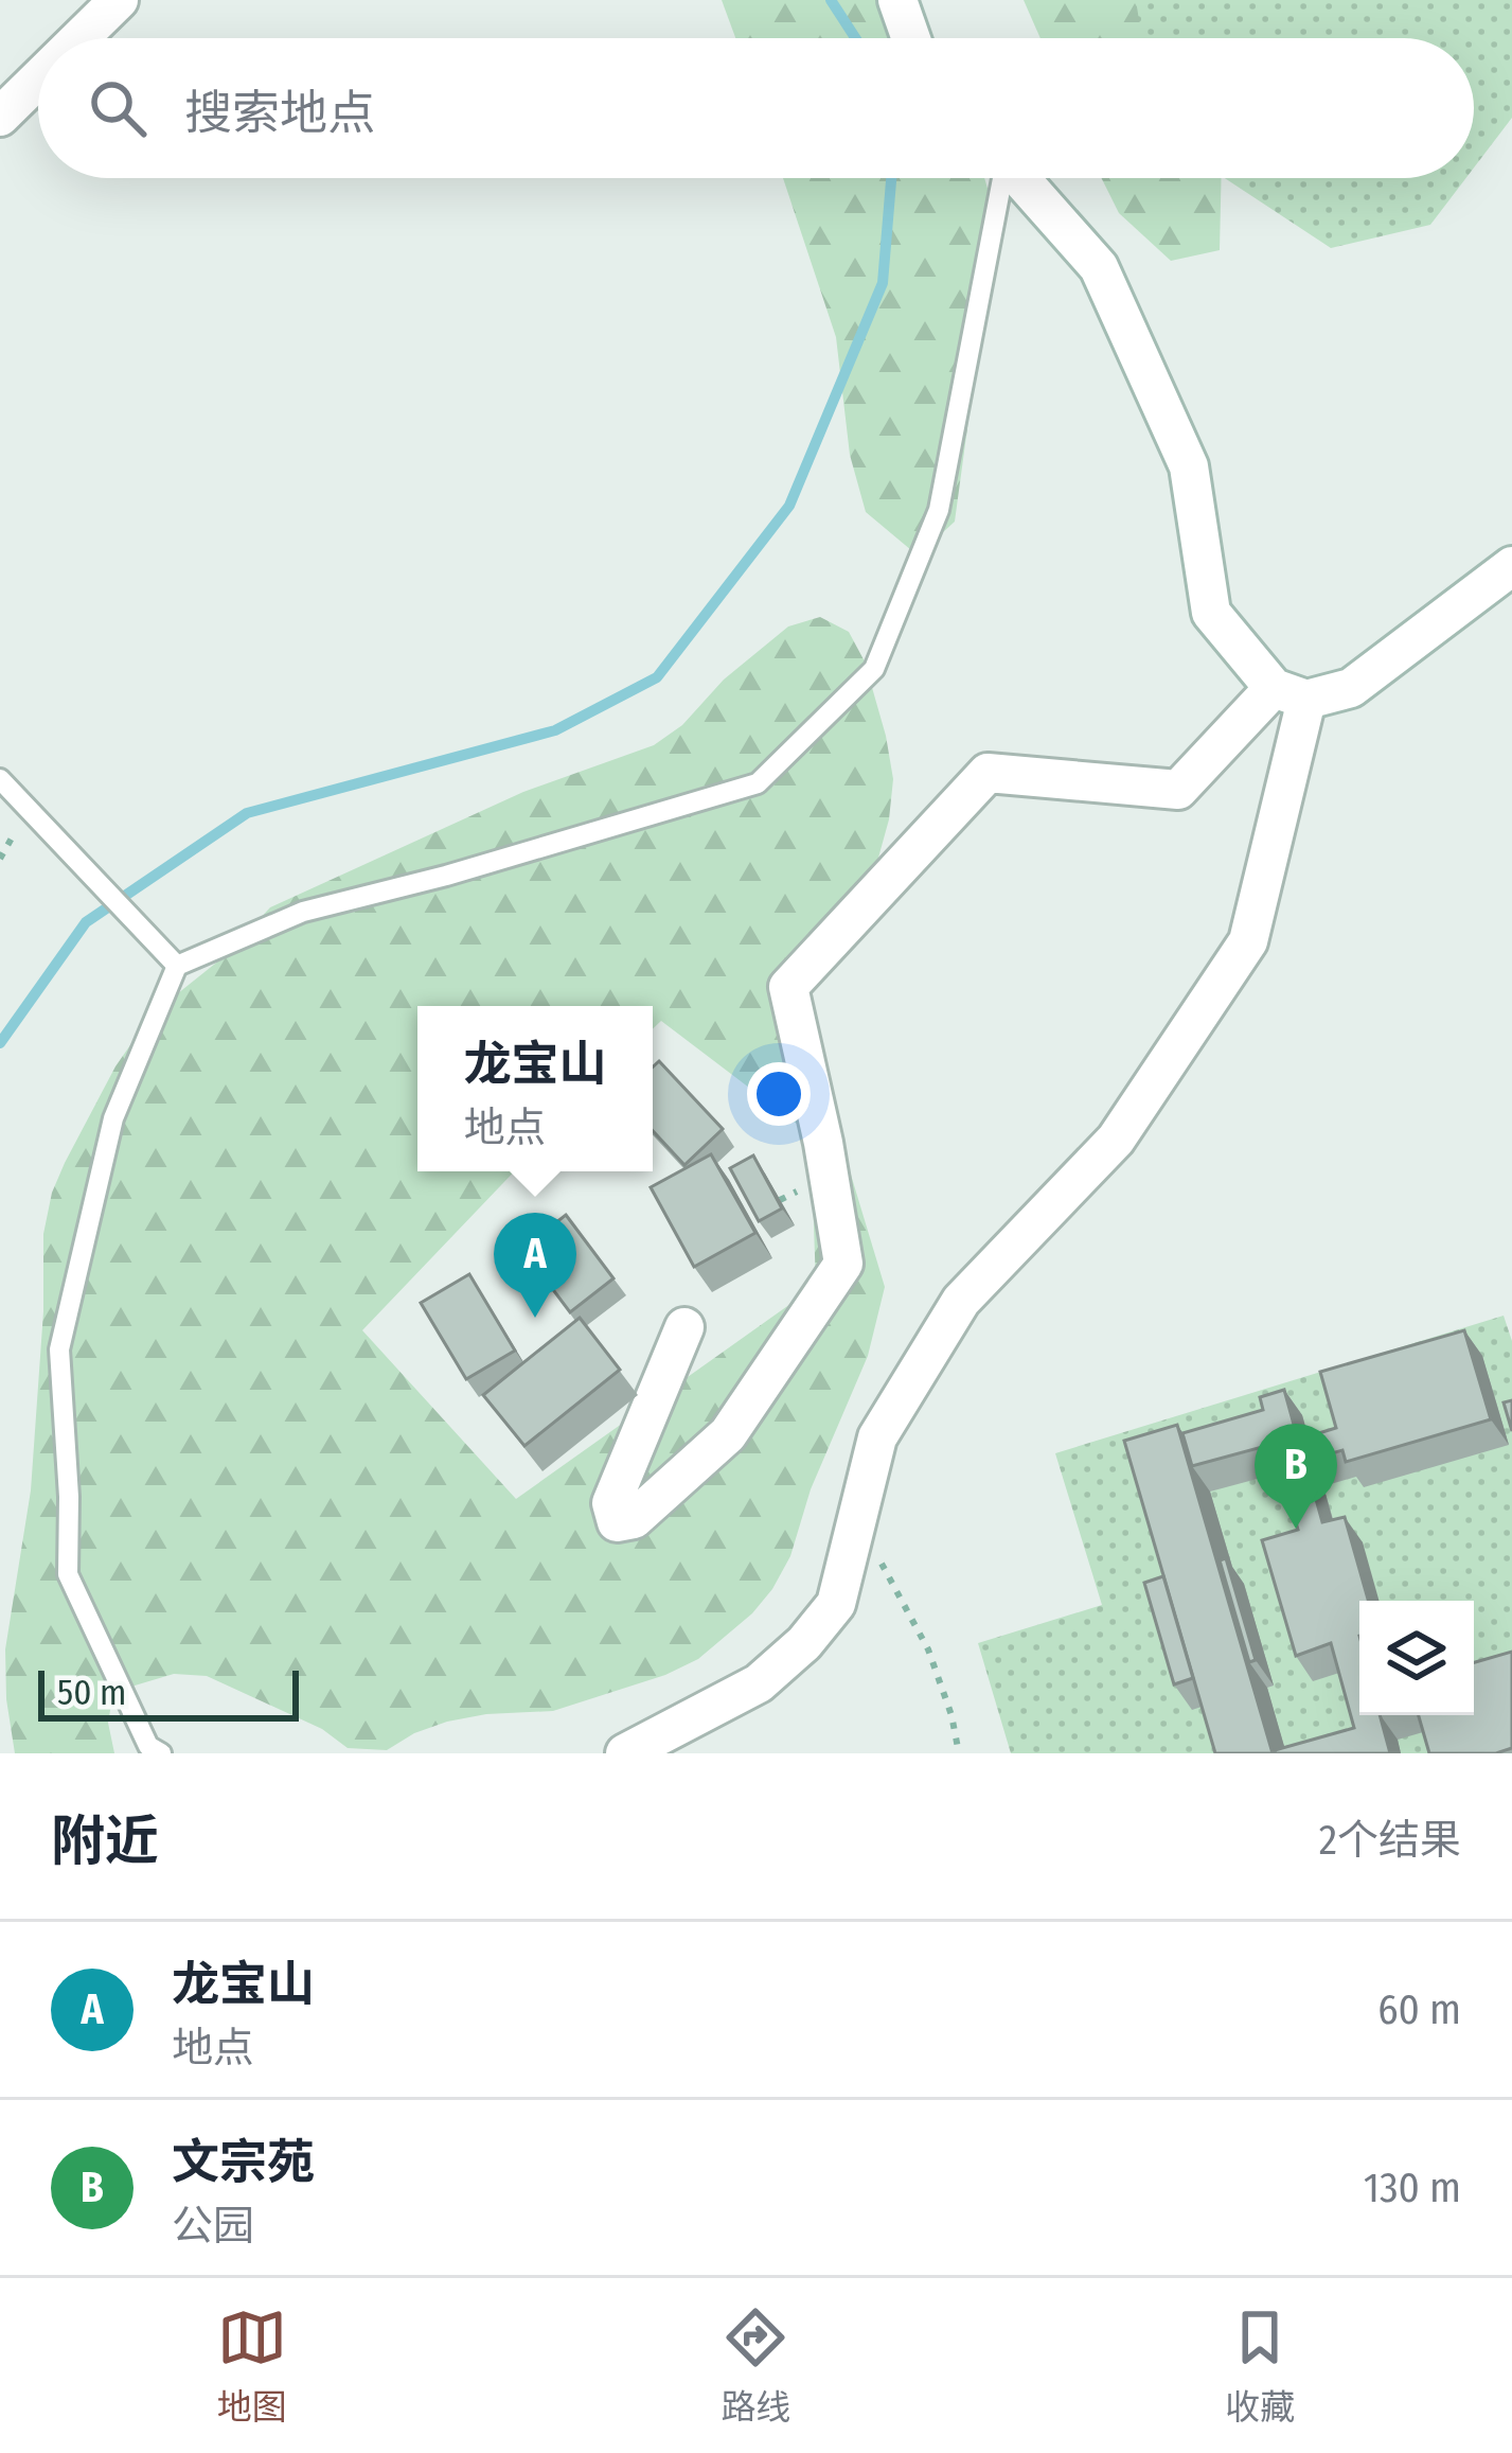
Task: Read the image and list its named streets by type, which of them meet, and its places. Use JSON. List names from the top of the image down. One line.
{"scale_bar":"50 m","page":{"search":"搜索地点","popup":["龙宝山","地点"],"pins":["A","B"],"scale":"50 m","heading":["附近","2个结果"],"list":[{"mark":"A","name":"龙宝山","note":"地点","value":"60 m"},{"mark":"B","name":"文宗苑","note":"公园","value":"130 m"}],"nav":["地图","路线","收藏"]}}
